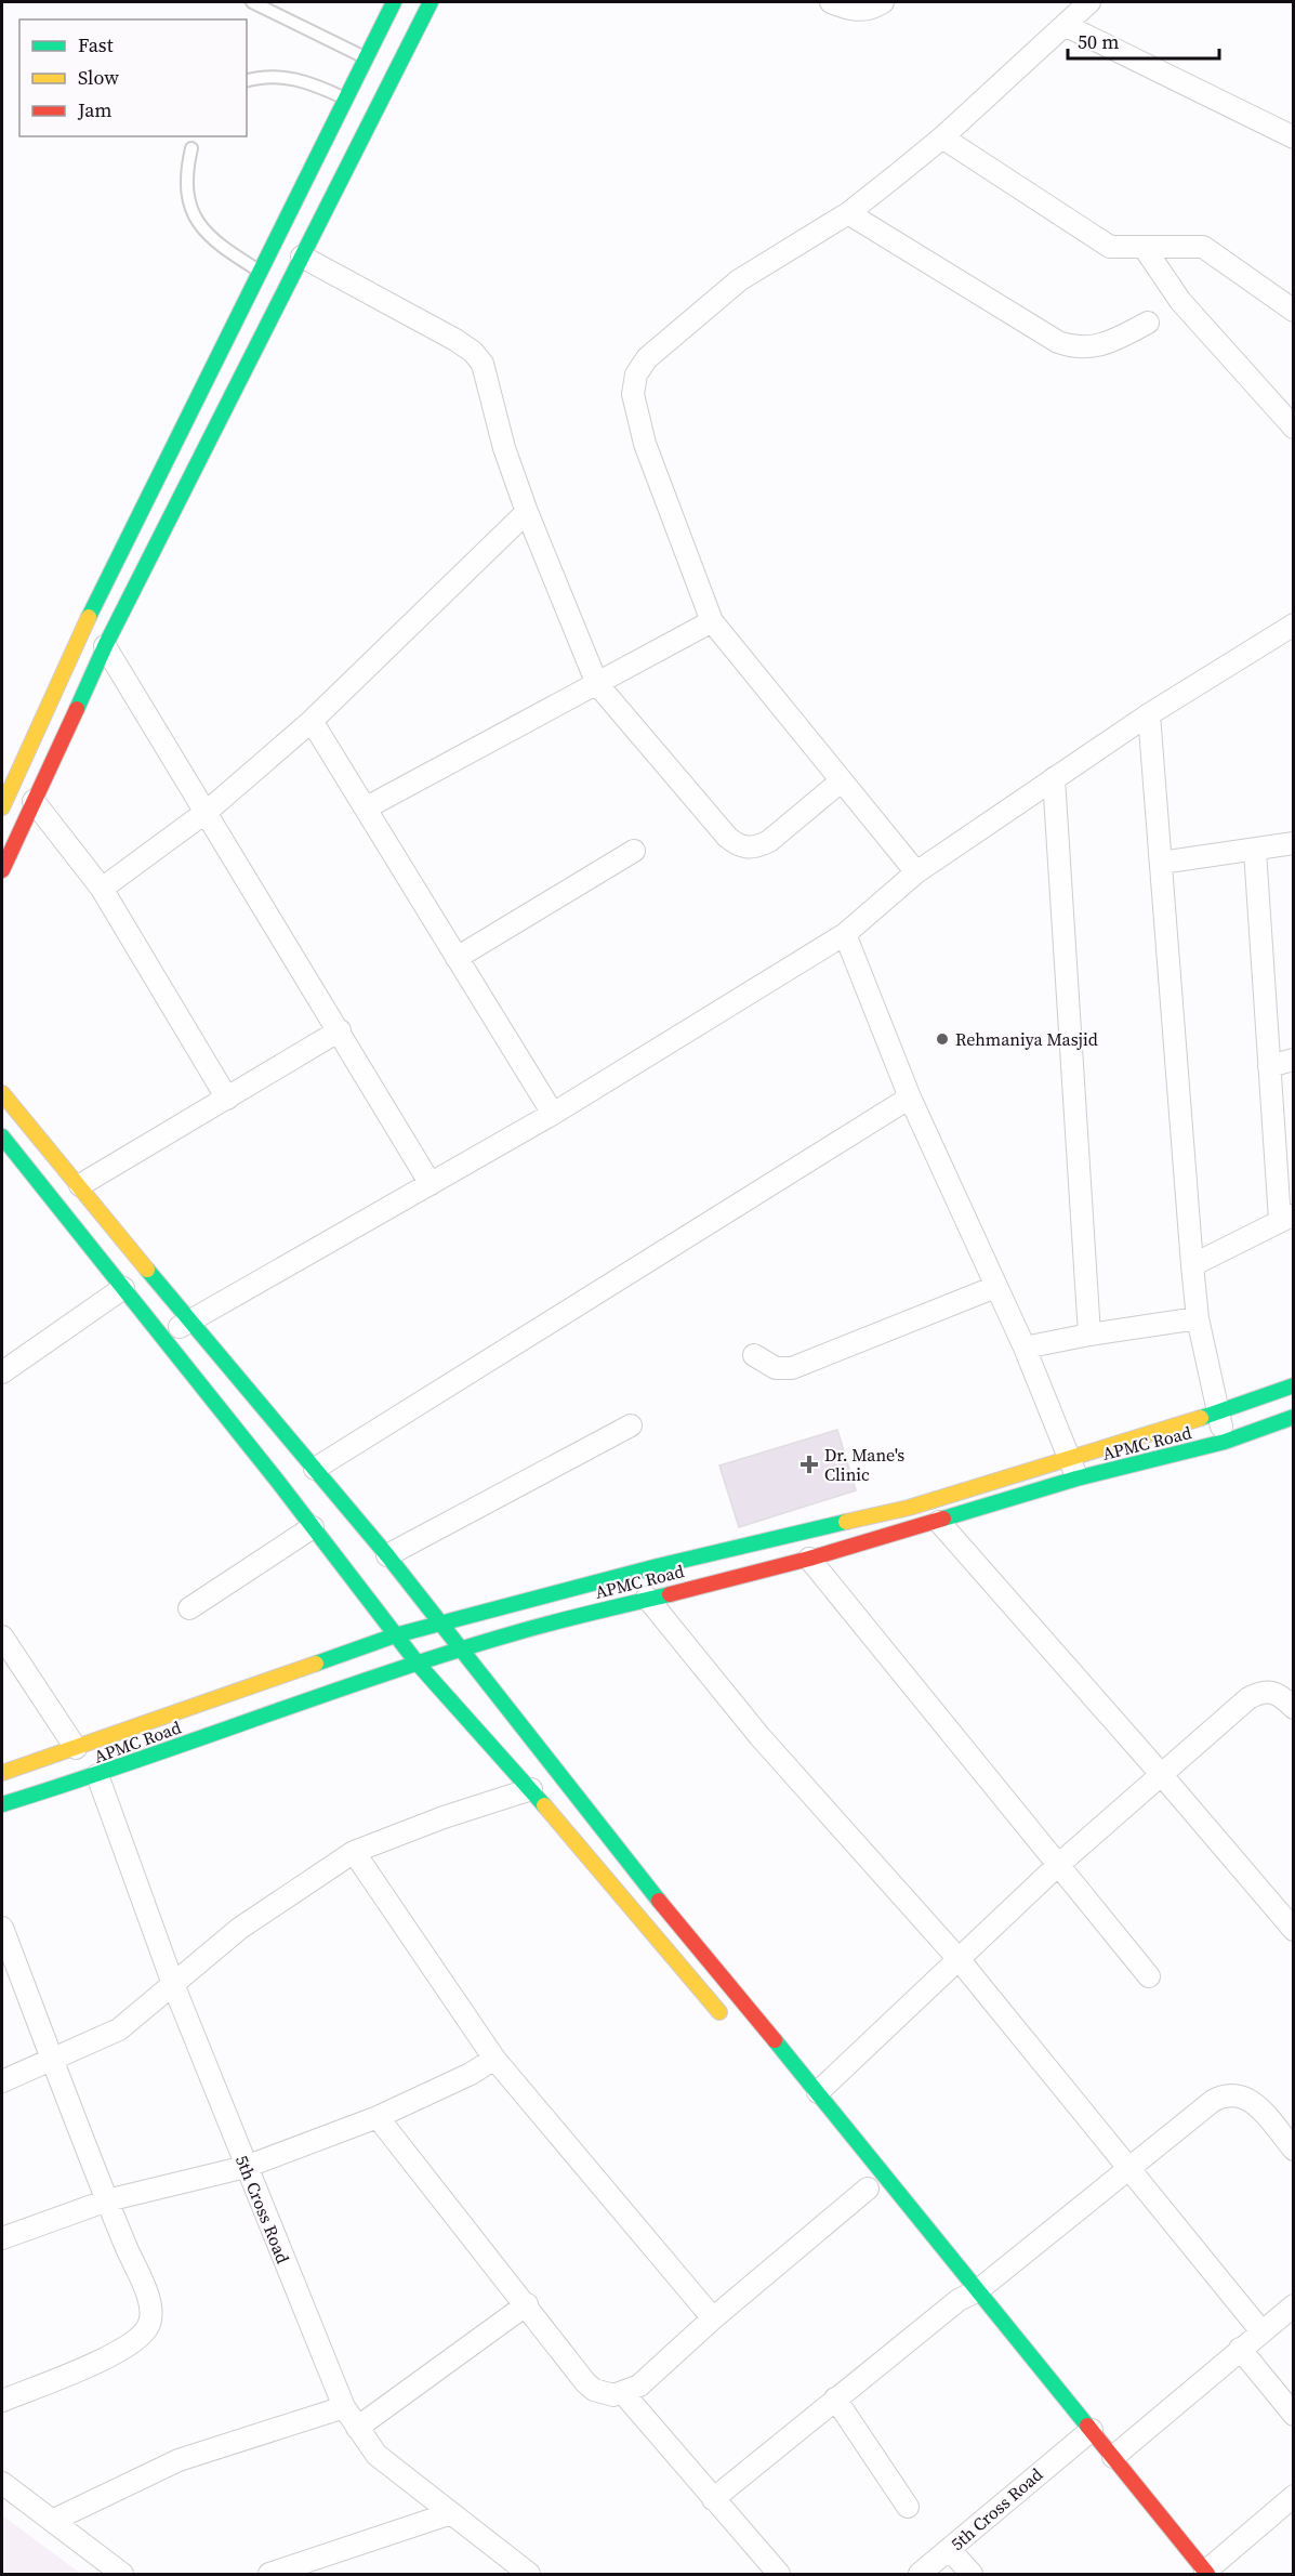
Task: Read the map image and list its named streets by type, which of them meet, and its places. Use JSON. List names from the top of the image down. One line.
{"streets":{"main road":["APMC Road"],"street":["5th Cross Road"]},"crossings":[["APMC Road","5th Cross Road"]],"places":{"other":["Rehmaniya Masjid"],"health":["Dr. Mane's Clinic"]},"legend":["Fast","Slow","Jam"],"scale_bar":"50 m"}
